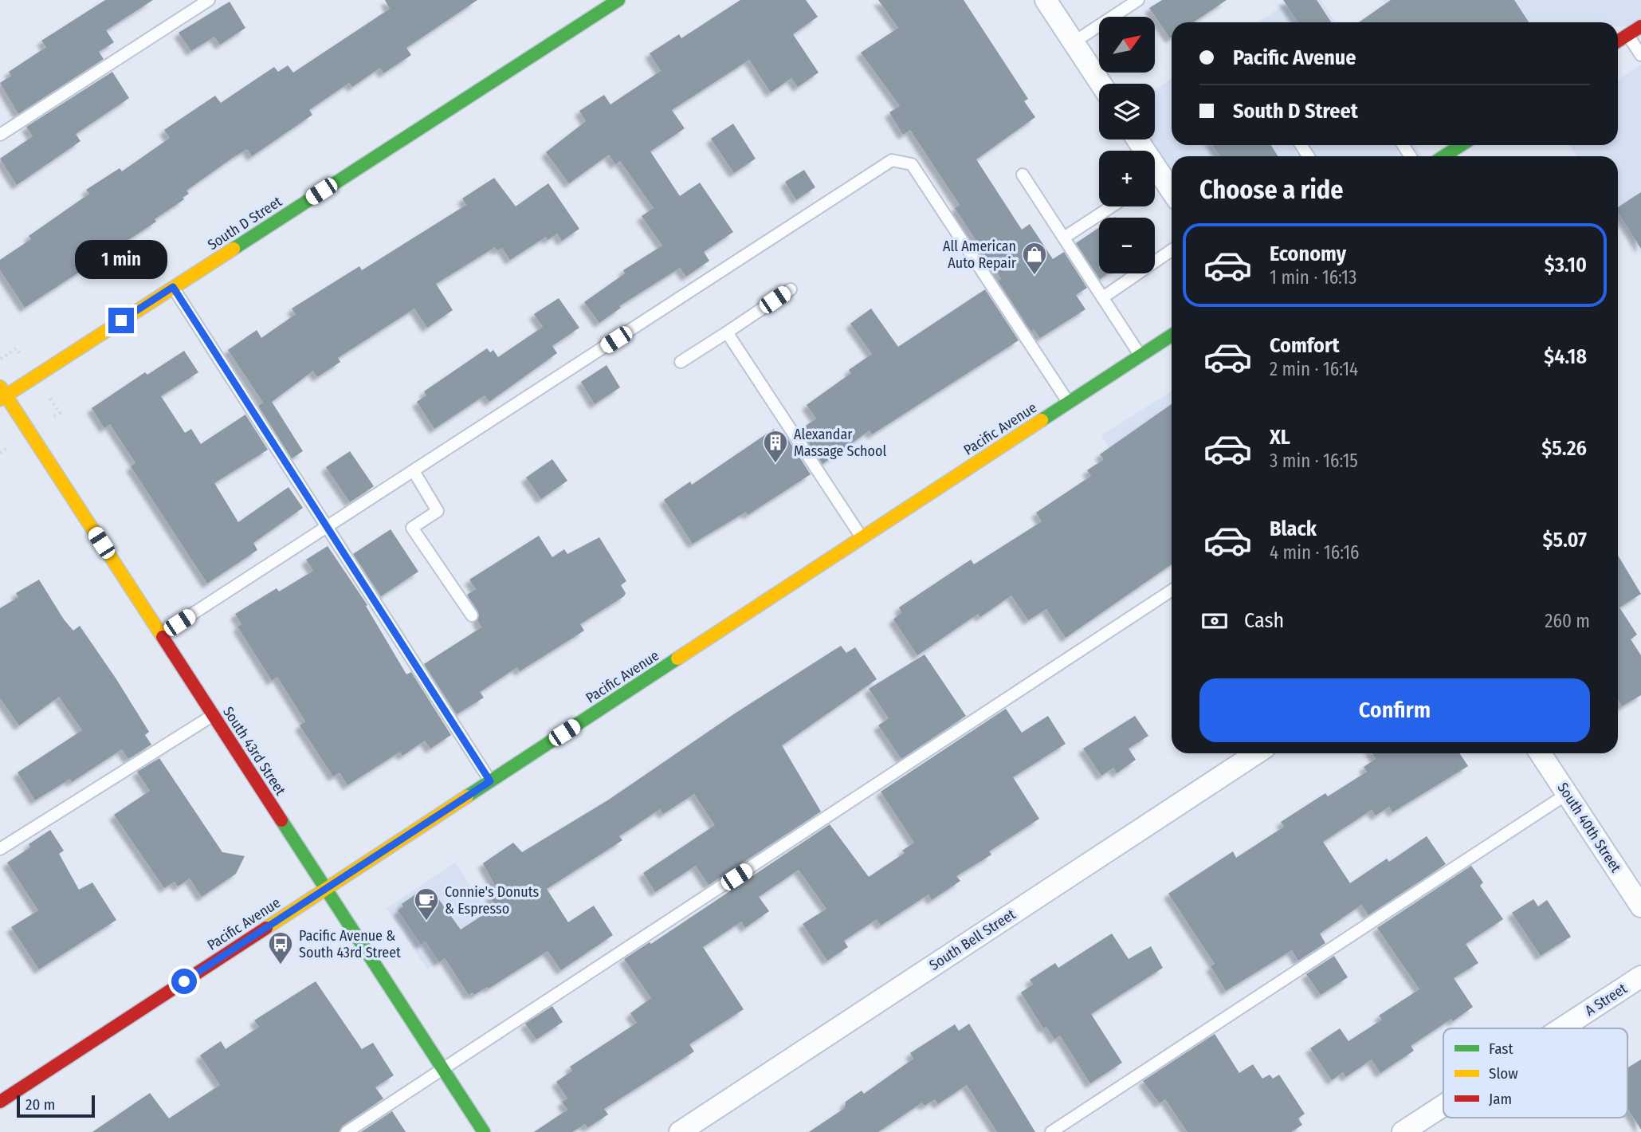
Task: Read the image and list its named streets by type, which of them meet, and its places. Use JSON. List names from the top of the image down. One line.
{"streets":{"street":["South D Street","Pacific Avenue","South 43rd Street","South 40th Street","South Bell Street","A Street"]},"crossings":[["South D Street","South 43rd Street"],["Pacific Avenue","South 43rd Street"]],"places":{"shop":["All American Auto Repair"],"building":["Alexandar Massage School"],"cafe":["Connie's Donuts & Espresso"],"bus stop":["Pacific Avenue & South 43rd Street"]},"legend":["Fast","Slow","Jam"],"scale_bar":"20 m","north":"top right","page":{"map_buttons":["+","−"],"banner":["Pacific Avenue","South D Street"],"heading":"Choose a ride","list":[{"name":"Economy","note":"1 min · 16:13","value":"$3.10"},{"name":"Comfort","note":"2 min · 16:14","value":"$4.18"},{"name":"XL","note":"3 min · 16:15","value":"$5.26"},{"name":"Black","note":"4 min · 16:16","value":"$5.07"}],"bubble":"1 min","pay":["Cash","260 m"],"buttons":"Confirm","scale":"20 m"}}
